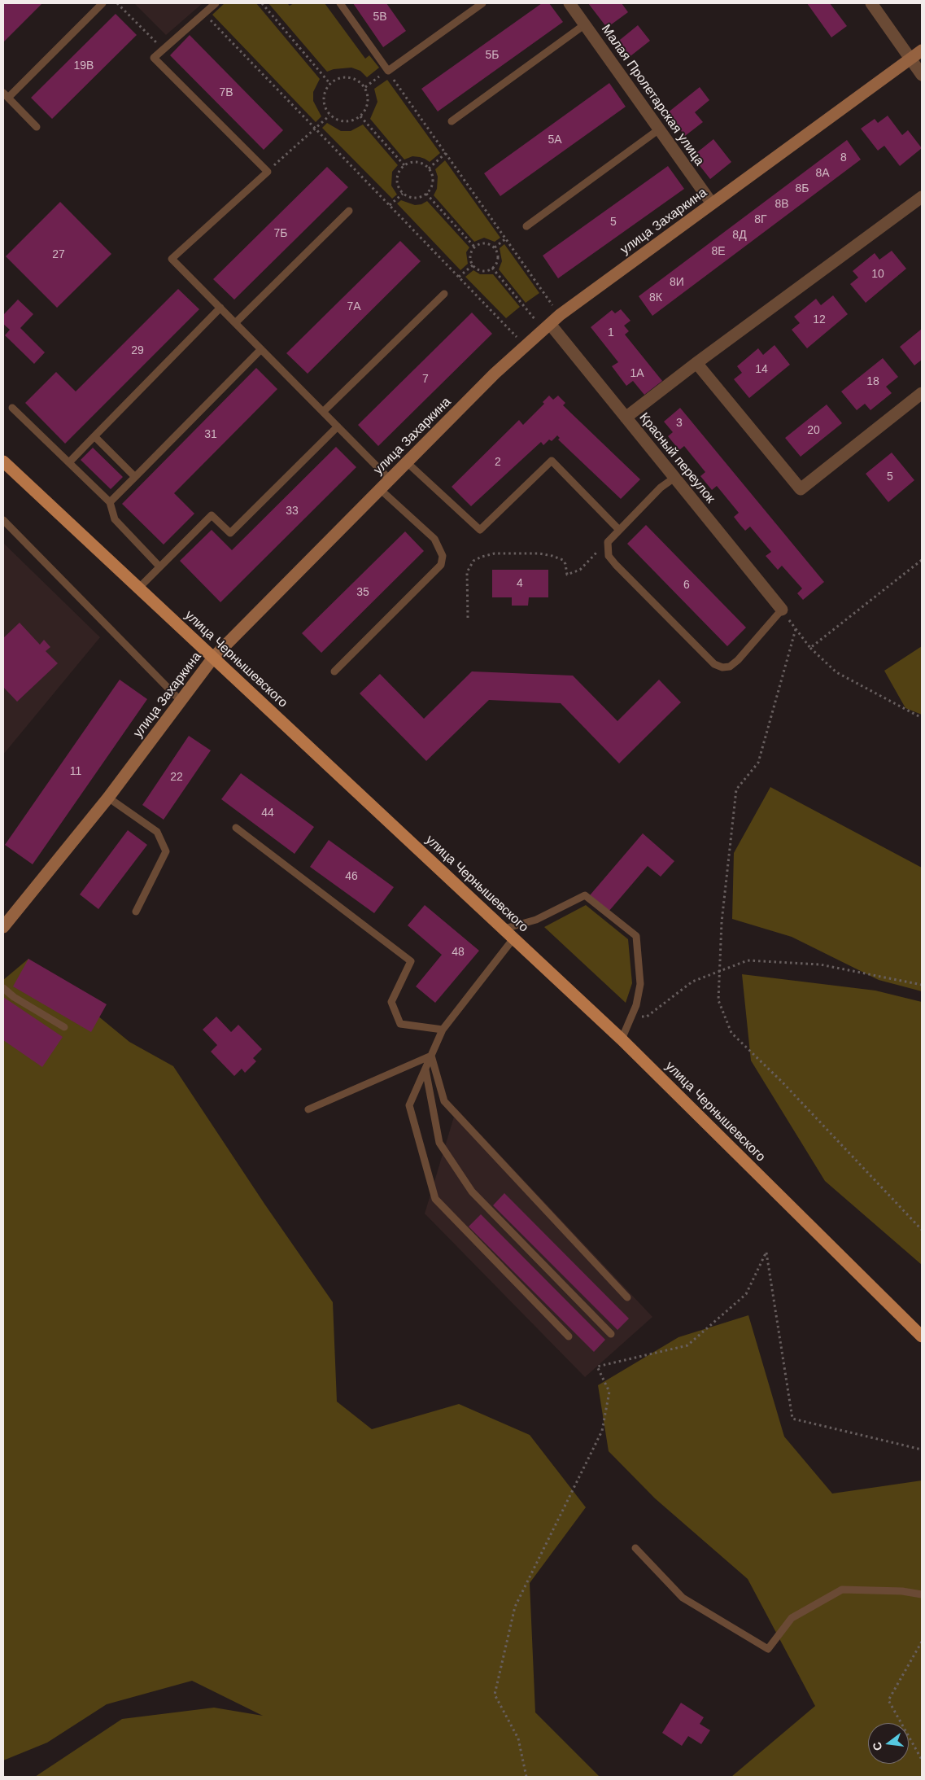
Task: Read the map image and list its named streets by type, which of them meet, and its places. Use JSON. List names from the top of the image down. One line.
{"streets":{"main road":["улица Чернышевского"],"street":["Малая Пролетарская улица","улица Захаркина","Красный переулок"]},"crossings":[["Малая Пролетарская улица","улица Захаркина"],["улица Захаркина","Красный переулок"],["улица Захаркина","улица Чернышевского"]],"house_numbers":["5В","5Б","19В","7В","5А","8","8А","8Б","8В","8Г","5","7Б","8Д","8Е","27","10","8И","8К","7А","12","1","29","14","1А","7","18","3","20","31","2","5","33","4","6","35","11","22","44","46","48"],"north":"left"}
